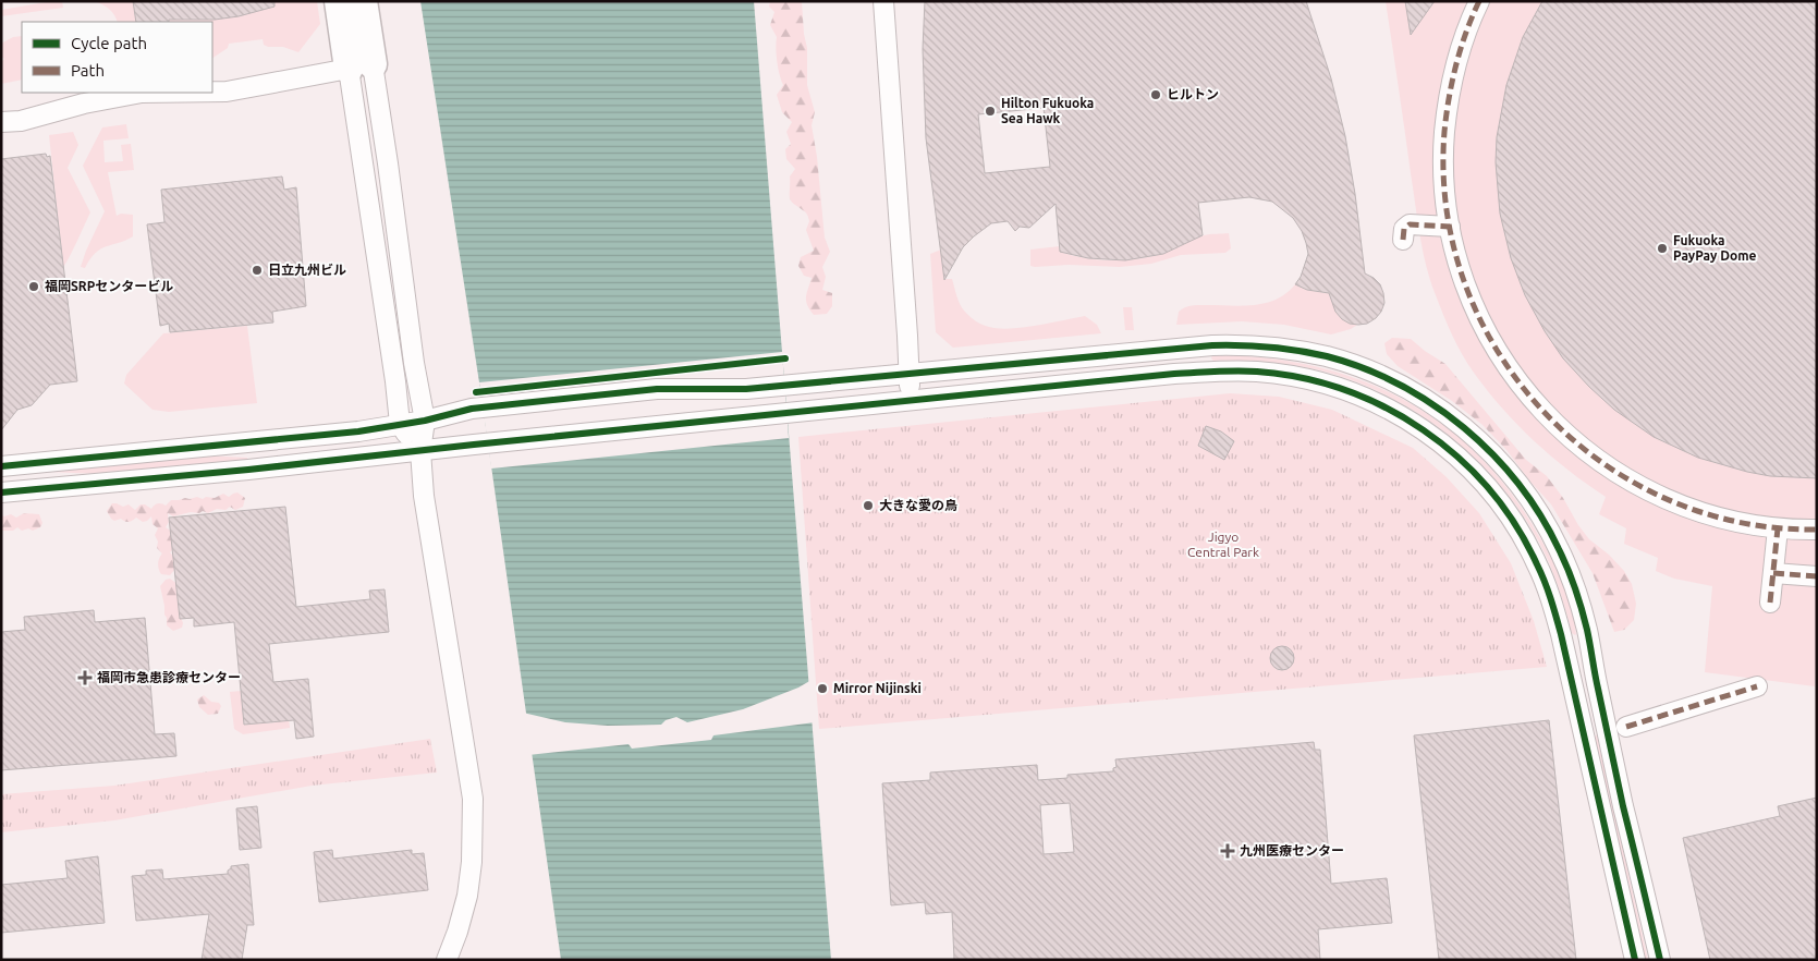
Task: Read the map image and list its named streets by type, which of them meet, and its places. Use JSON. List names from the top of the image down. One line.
{"parks":["Jigyo Central Park"],"places":{"other":["ヒルトン","Hilton Fukuoka Sea Hawk","Fukuoka PayPay Dome","日立九州ビル","福岡SRPセンタービル","大きな愛の鳥","Mirror Nijinski"],"health":["福岡市急患診療センター","九州医療センター"]},"legend":["Cycle path","Path"]}
